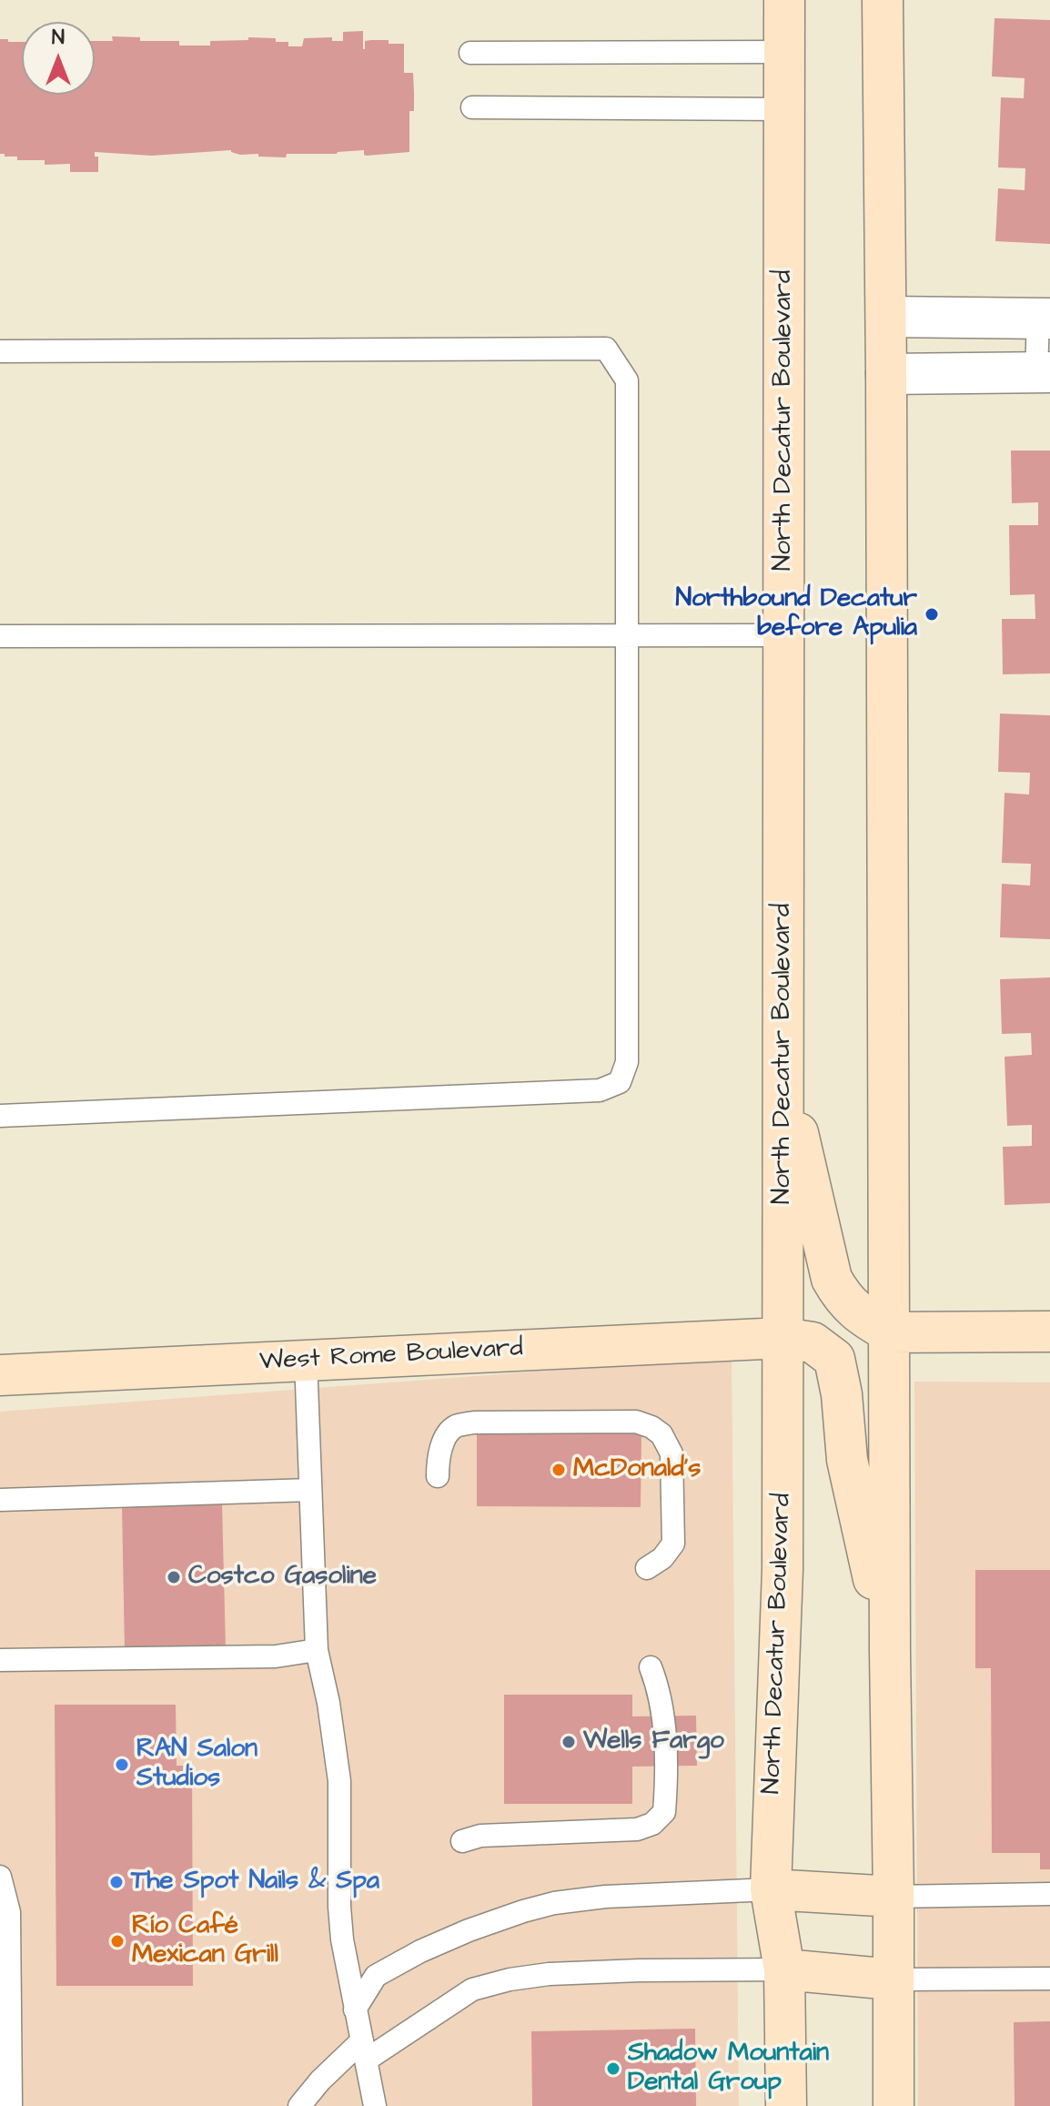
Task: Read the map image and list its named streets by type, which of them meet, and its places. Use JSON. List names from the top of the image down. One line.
{"streets":{"main road":["North Decatur Boulevard","West Rome Boulevard"]},"crossings":[["North Decatur Boulevard","West Rome Boulevard"]],"places":["Northbound Decatur before Apulia","McDonald's","Costco Gasoline","Wells Fargo","RAN Salon Studios","The Spot Nails & Spa","Río Café Mexican Grill","Shadow Mountain Dental Group"],"north":"top"}
